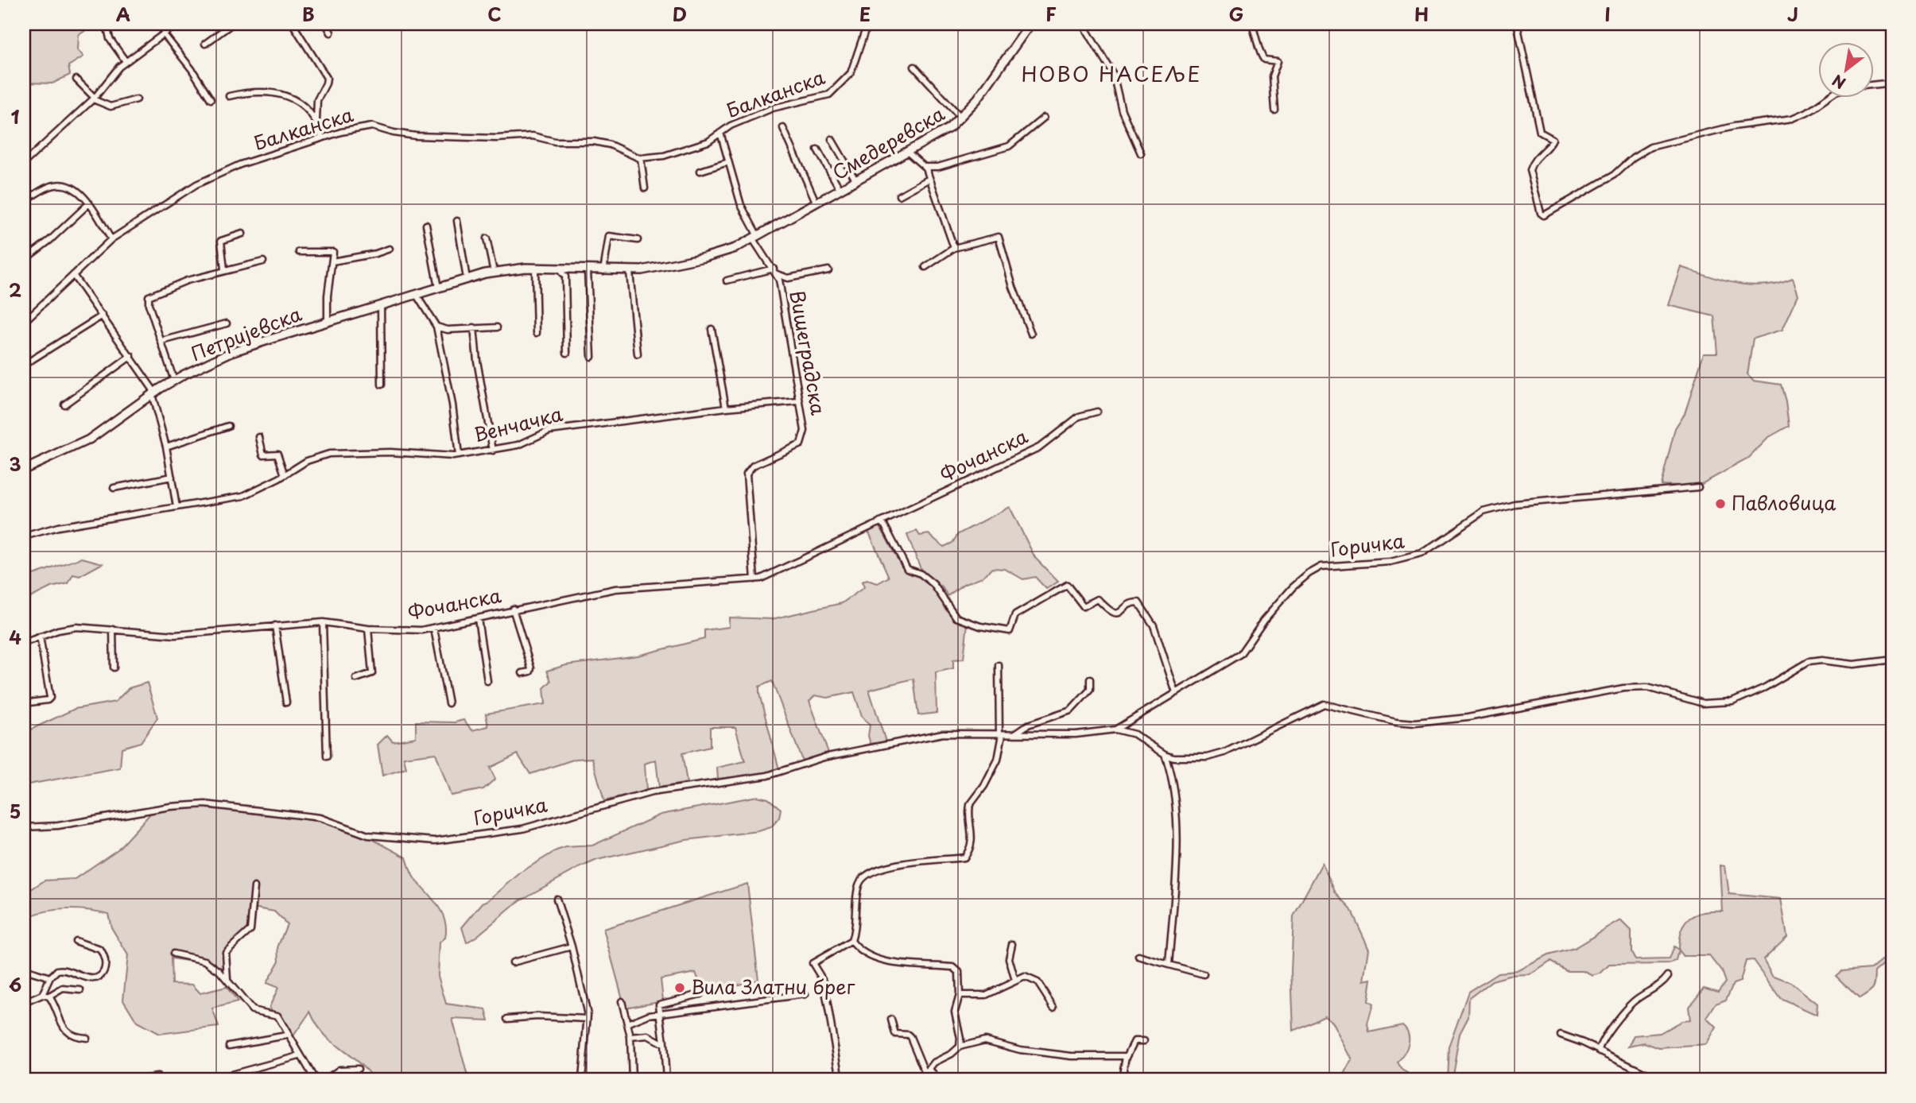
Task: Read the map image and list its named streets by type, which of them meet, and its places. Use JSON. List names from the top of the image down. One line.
{"streets":{"main road":["Смедеревска","Петријевска"],"street":["Балканска","Вишеградска","Венчачка","Фочанска","Горичка"]},"crossings":[["Балканска","Вишеградска"],["Смедеревска","Петријевска"],["Петријевска","Вишеградска"],["Вишеградска","Венчачка"],["Вишеградска","Фочанска"]],"districts":["НОВО НАСЕЉЕ"],"places":["Павловица","Вила Златни брег"],"north":"bottom left","grid":{"columns":["A","B","C","D","E","F","G","H","I","J"],"rows":["1","2","3","4","5","6"]}}
